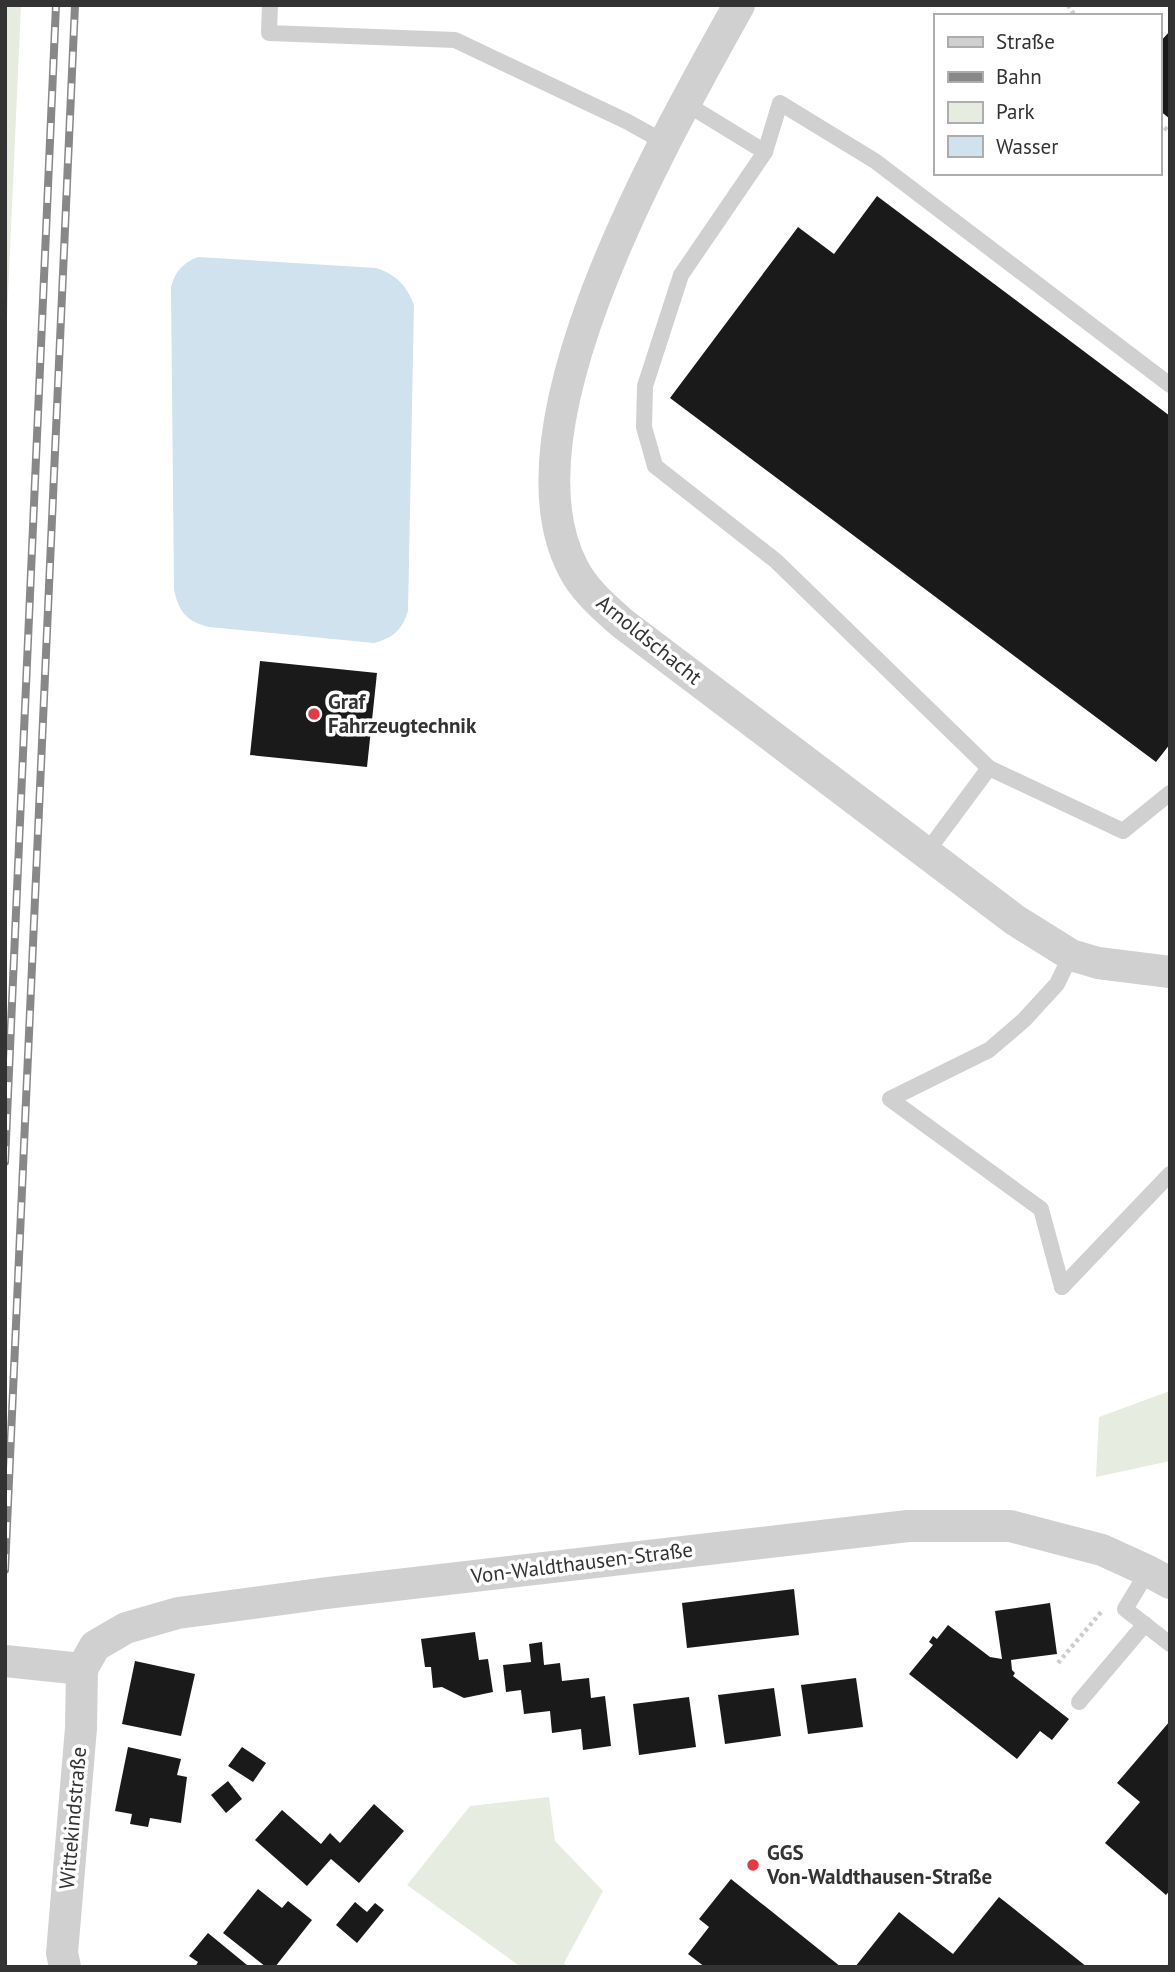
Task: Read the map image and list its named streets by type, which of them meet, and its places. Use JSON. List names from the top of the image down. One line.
{"streets":{"street":["Arnoldschacht","Von-Waldthausen-Straße","Wittekindstraße"]},"crossings":[["Von-Waldthausen-Straße","Wittekindstraße"]],"places":["Graf Fahrzeugtechnik","GGS Von-Waldthausen-Straße"],"legend":["Straße","Bahn","Park","Wasser"]}
